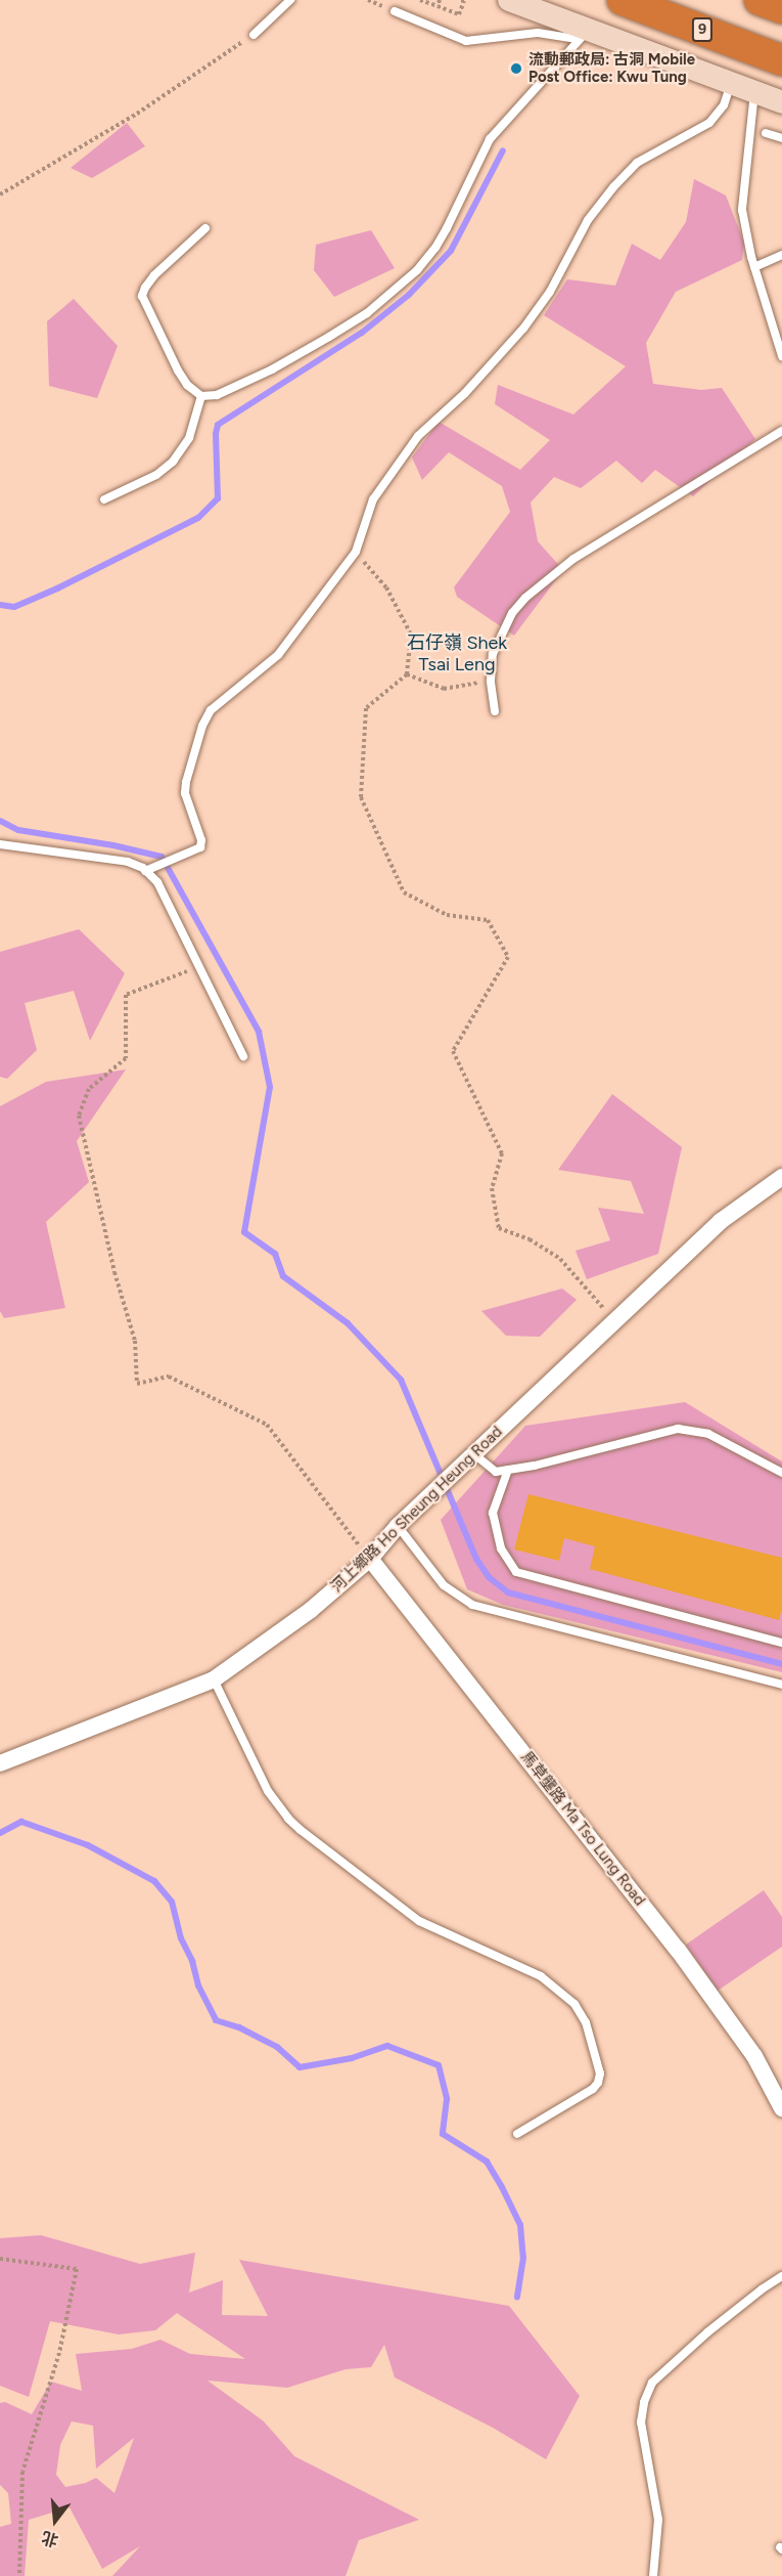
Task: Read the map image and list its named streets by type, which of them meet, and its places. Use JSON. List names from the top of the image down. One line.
{"streets":{"highway":["9"],"street":["河上鄉路 Ho Sheung Heung Road","馬草壟路 Ma Tso Lung Road"]},"crossings":[["河上鄉路 Ho Sheung Heung Road","馬草壟路 Ma Tso Lung Road"]],"districts":["石仔嶺 Shek Tsai Leng"],"places":["流動郵政局: 古洞 Mobile Post Office: Kwu Tung"],"north":"bottom"}
